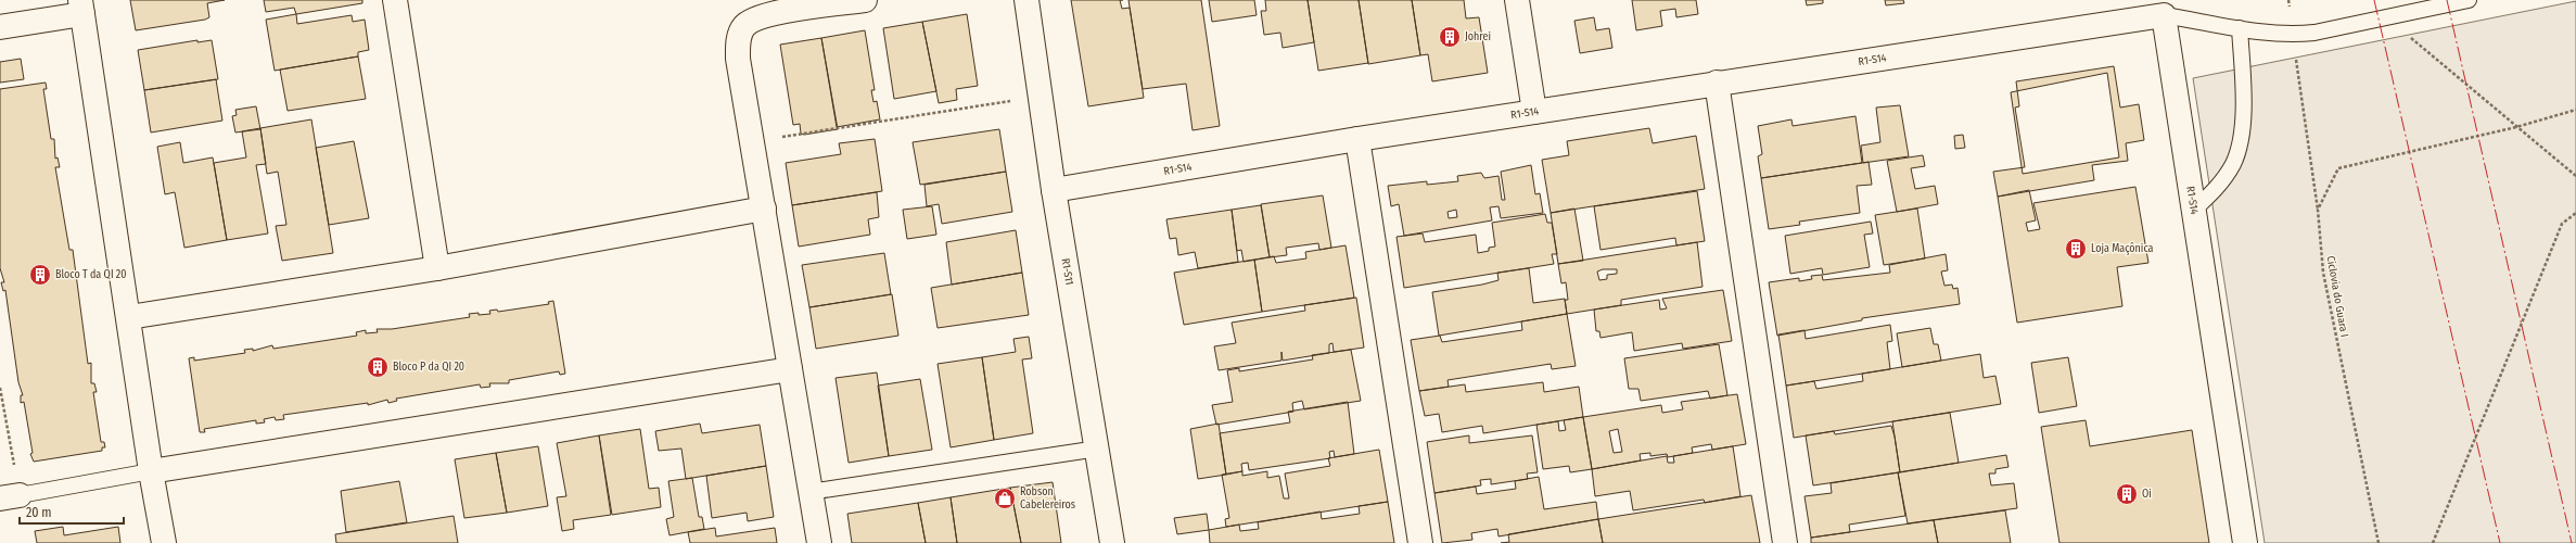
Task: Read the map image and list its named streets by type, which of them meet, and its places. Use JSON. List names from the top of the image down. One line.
{"streets":{"street":["R1-S14","R1-S11"],"path":["Ciclovia do Guara I"]},"crossings":[["R1-S14","R1-S11"]],"places":{"building":["Johrei","Loja Maçônica","Bloco T da QI 20","Bloco P da QI 20","Oi"],"shop":["Robson Cabelereiros"]},"scale_bar":"20 m"}
